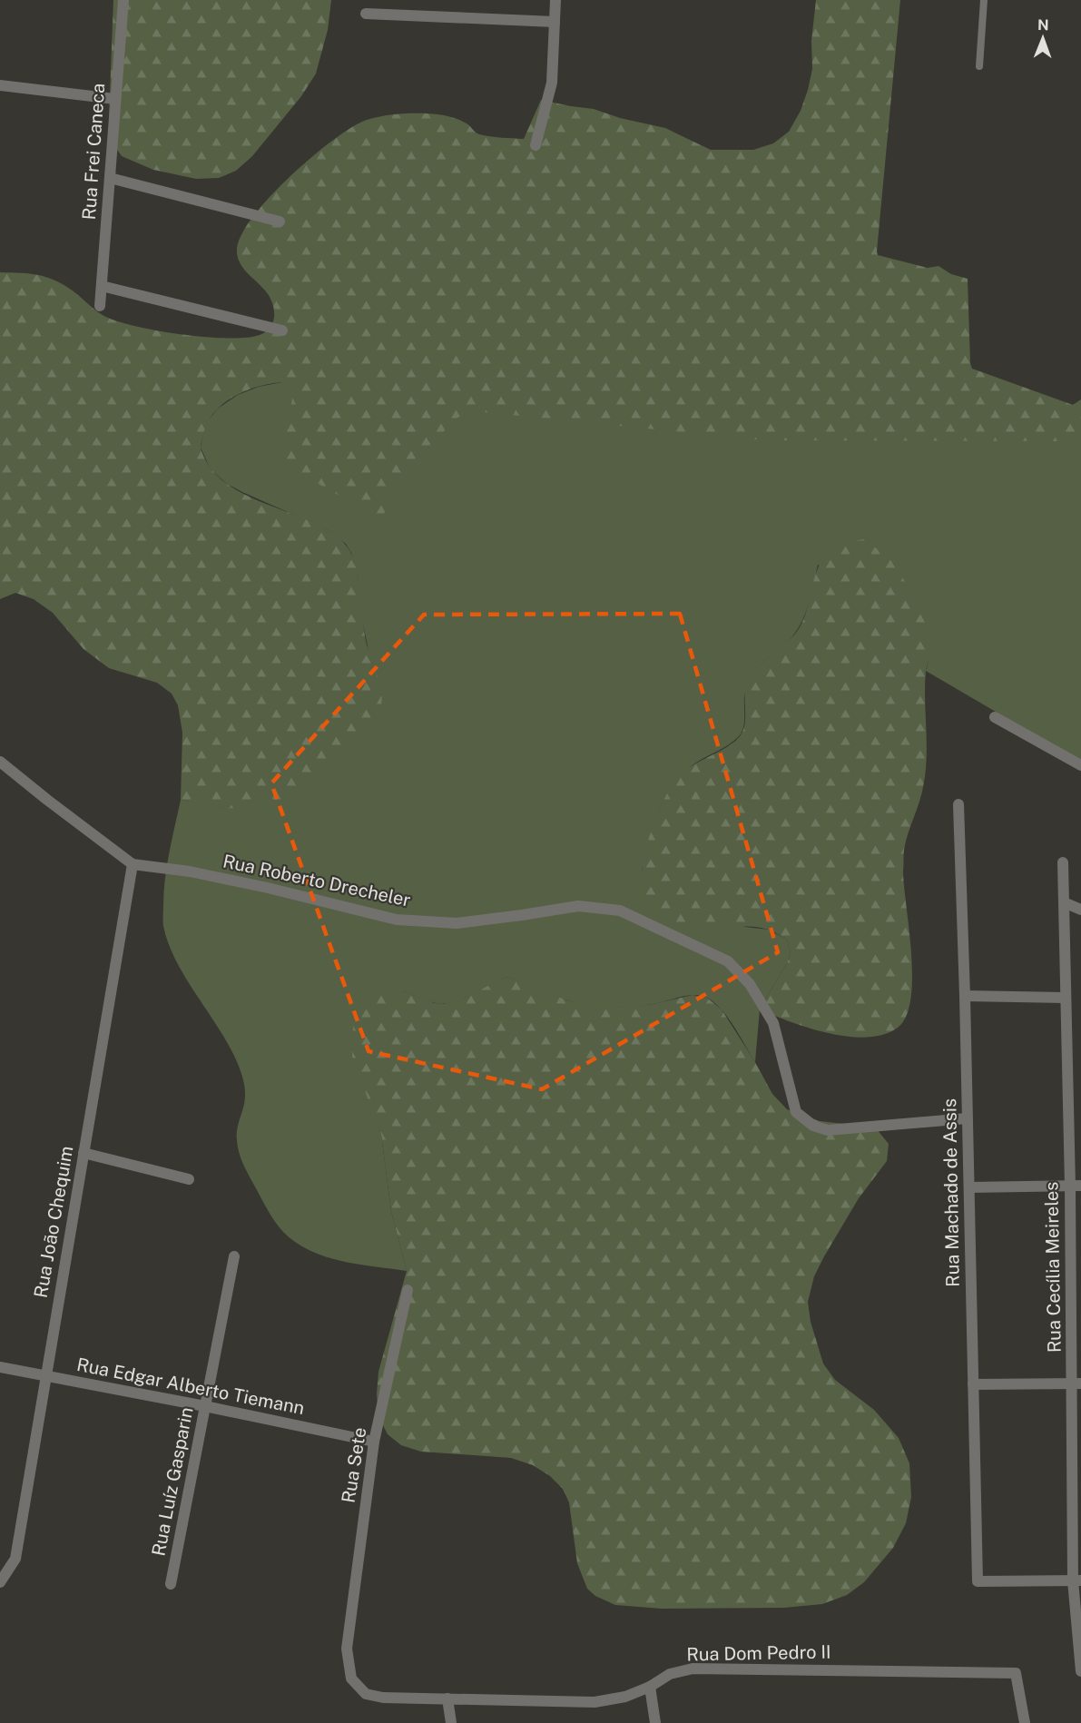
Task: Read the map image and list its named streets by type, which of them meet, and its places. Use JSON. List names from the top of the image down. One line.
{"streets":{"street":["Rua Frei Caneca","Rua Roberto Drecheler","Rua Machado de Assis","Rua João Chequim","Rua Cecília Meireles","Rua Edgar Alberto Tiemann","Rua Sete","Rua Luíz Gasparin","Rua Dom Pedro II"]},"crossings":[["Rua Roberto Drecheler","Rua Machado de Assis"],["Rua Roberto Drecheler","Rua João Chequim"],["Rua Machado de Assis","Rua Cecília Meireles"],["Rua João Chequim","Rua Edgar Alberto Tiemann"],["Rua Edgar Alberto Tiemann","Rua Sete"],["Rua Edgar Alberto Tiemann","Rua Luíz Gasparin"],["Rua Sete","Rua Dom Pedro II"]],"north":"top"}
